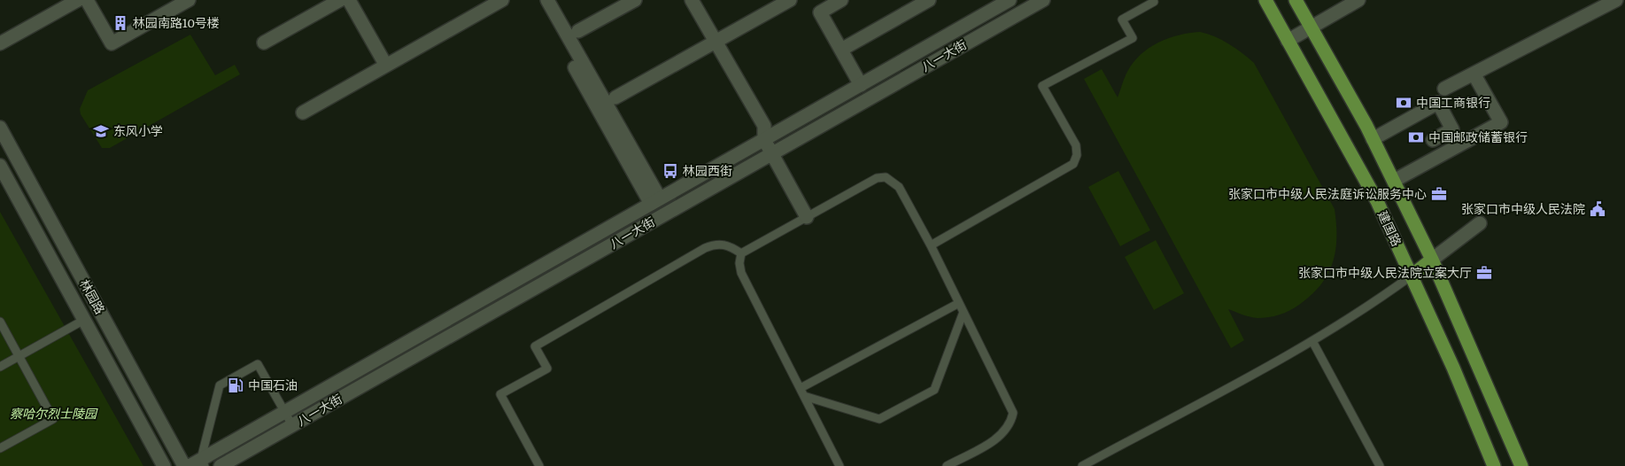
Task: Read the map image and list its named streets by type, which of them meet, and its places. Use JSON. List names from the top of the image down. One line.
{"streets":{"main road":["八一大街","建国路","林园路"]},"parks":["察哈尔烈士陵园"],"places":{"building":["林园南路10号楼"],"bank":["中国工商银行","中国邮政储蓄银行"],"school or university":["东风小学"],"bus stop":["林园西街"],"office":["张家口市中级人民法庭诉讼服务中心","张家口市中级人民法院立案大厅"],"public building":["张家口市中级人民法院"],"fuel station":["中国石油"]}}
